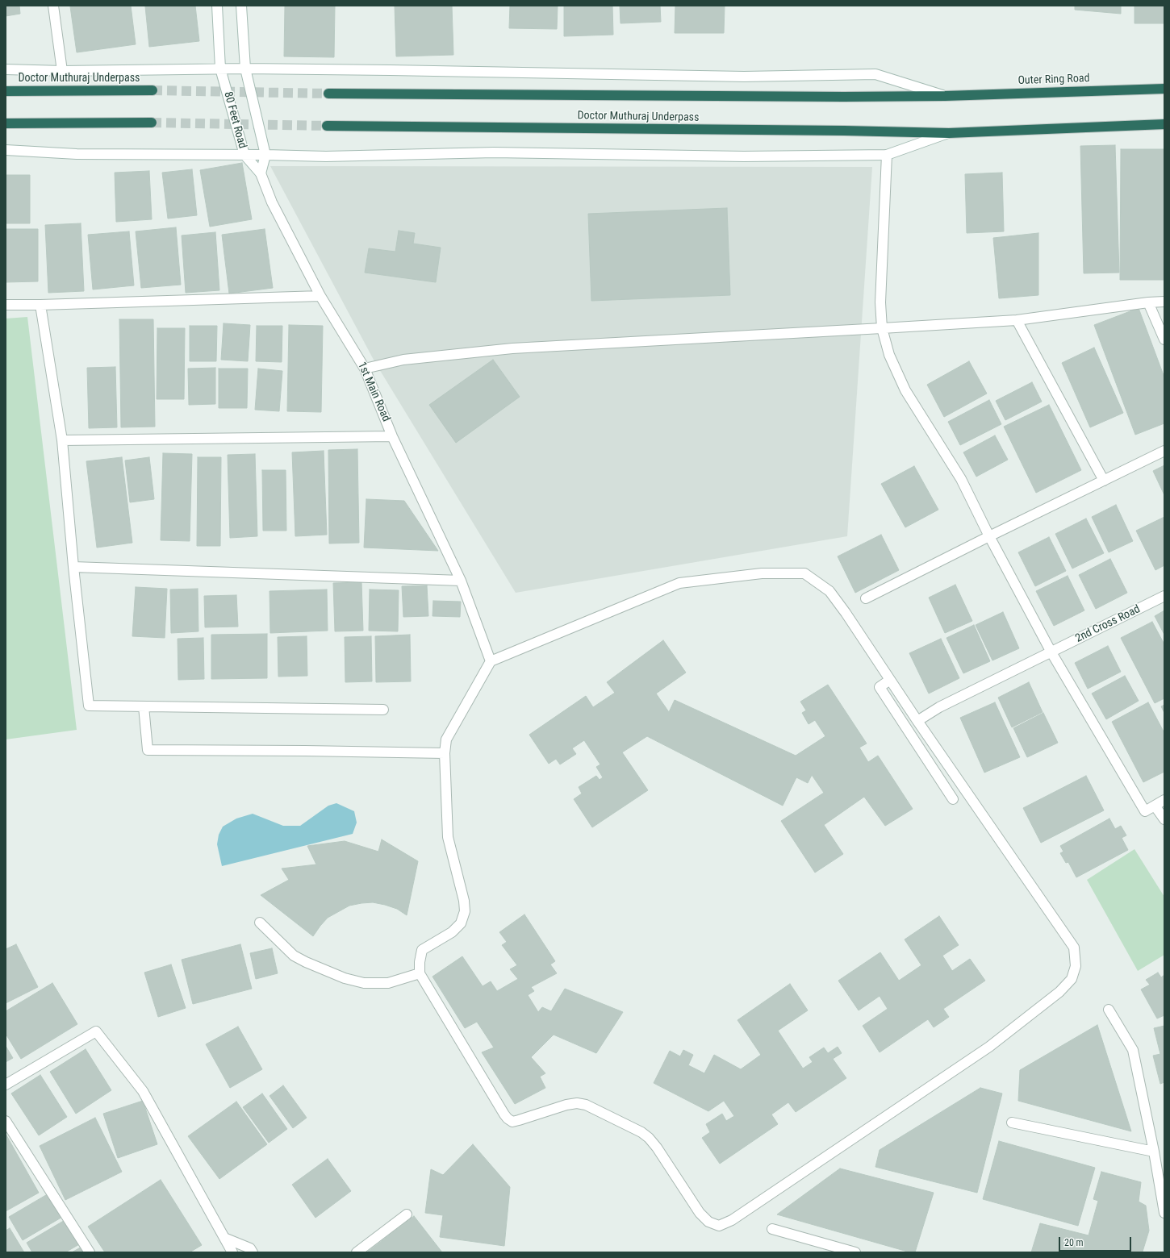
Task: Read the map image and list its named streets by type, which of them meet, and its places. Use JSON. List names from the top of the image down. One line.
{"streets":{"highway":["Doctor Muthuraj Underpass","Outer Ring Road"],"street":["80 Feet Road","1st Main Road","2nd Cross Road"]},"crossings":[["Doctor Muthuraj Underpass","Outer Ring Road"],["80 Feet Road","1st Main Road"]],"scale_bar":"20 m"}
